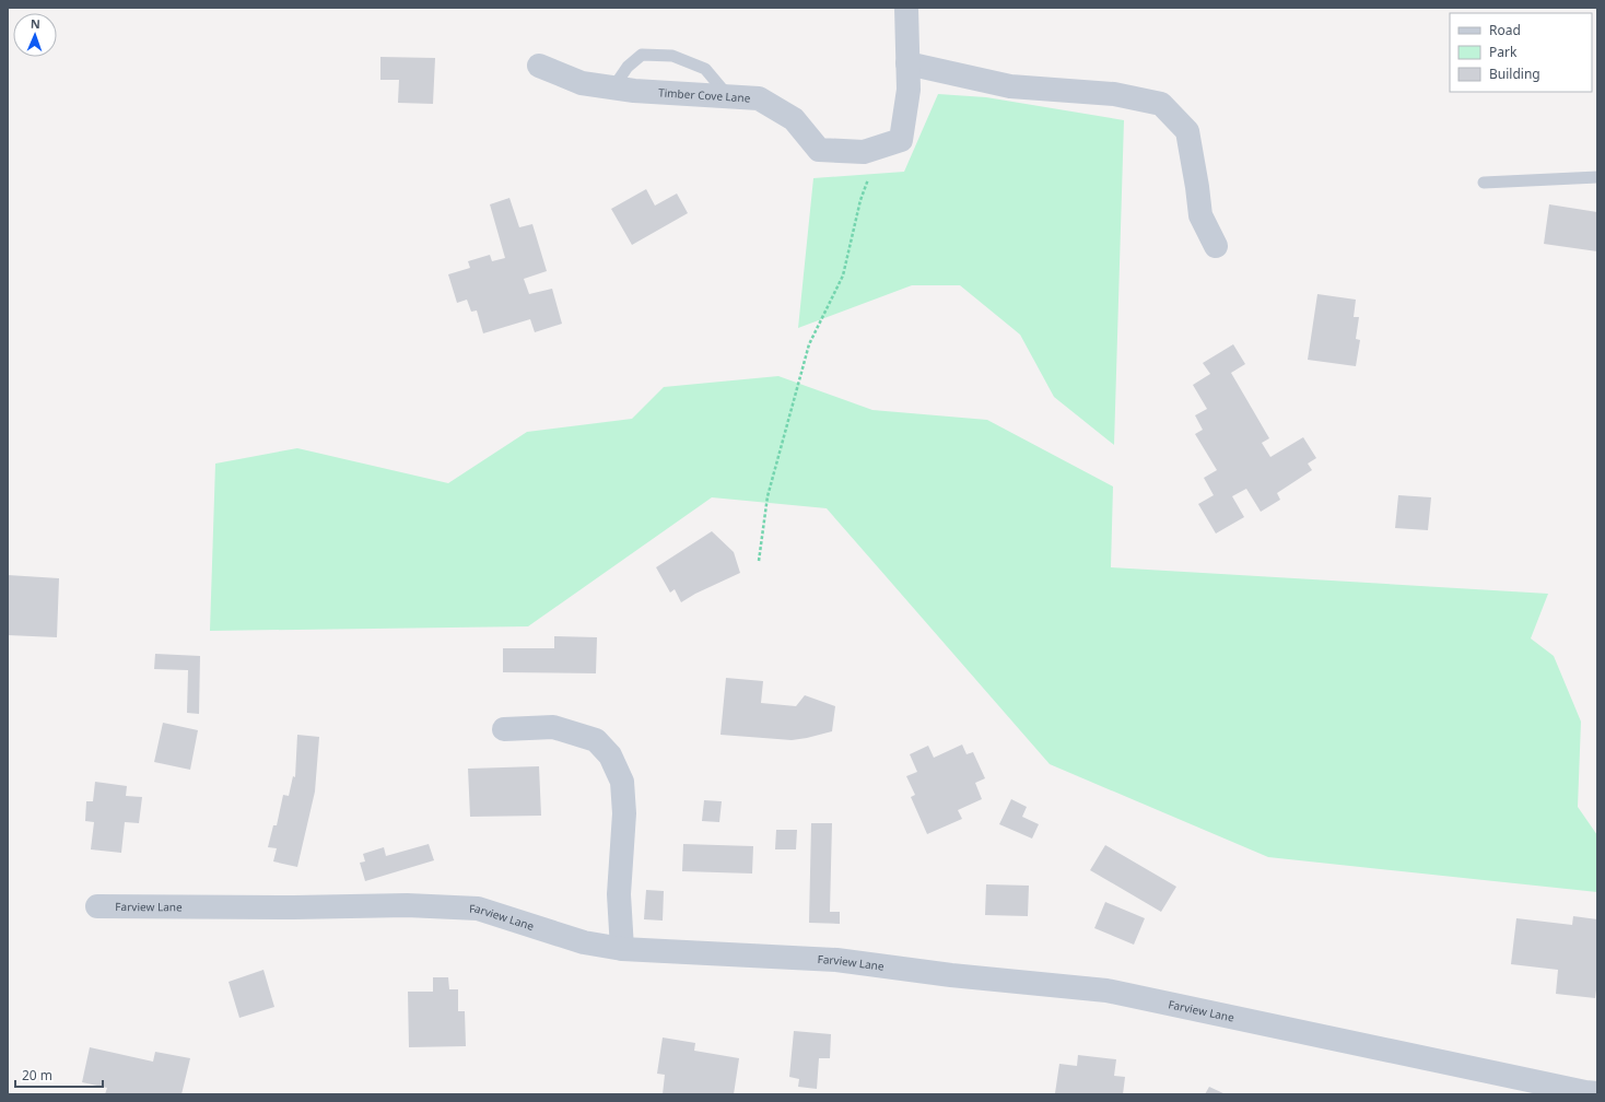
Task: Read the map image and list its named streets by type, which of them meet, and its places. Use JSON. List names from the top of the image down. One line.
{"streets":{"street":["Timber Cove Lane","Farview Lane"]},"legend":["Road","Park","Building"],"scale_bar":"20 m","north":"top"}
